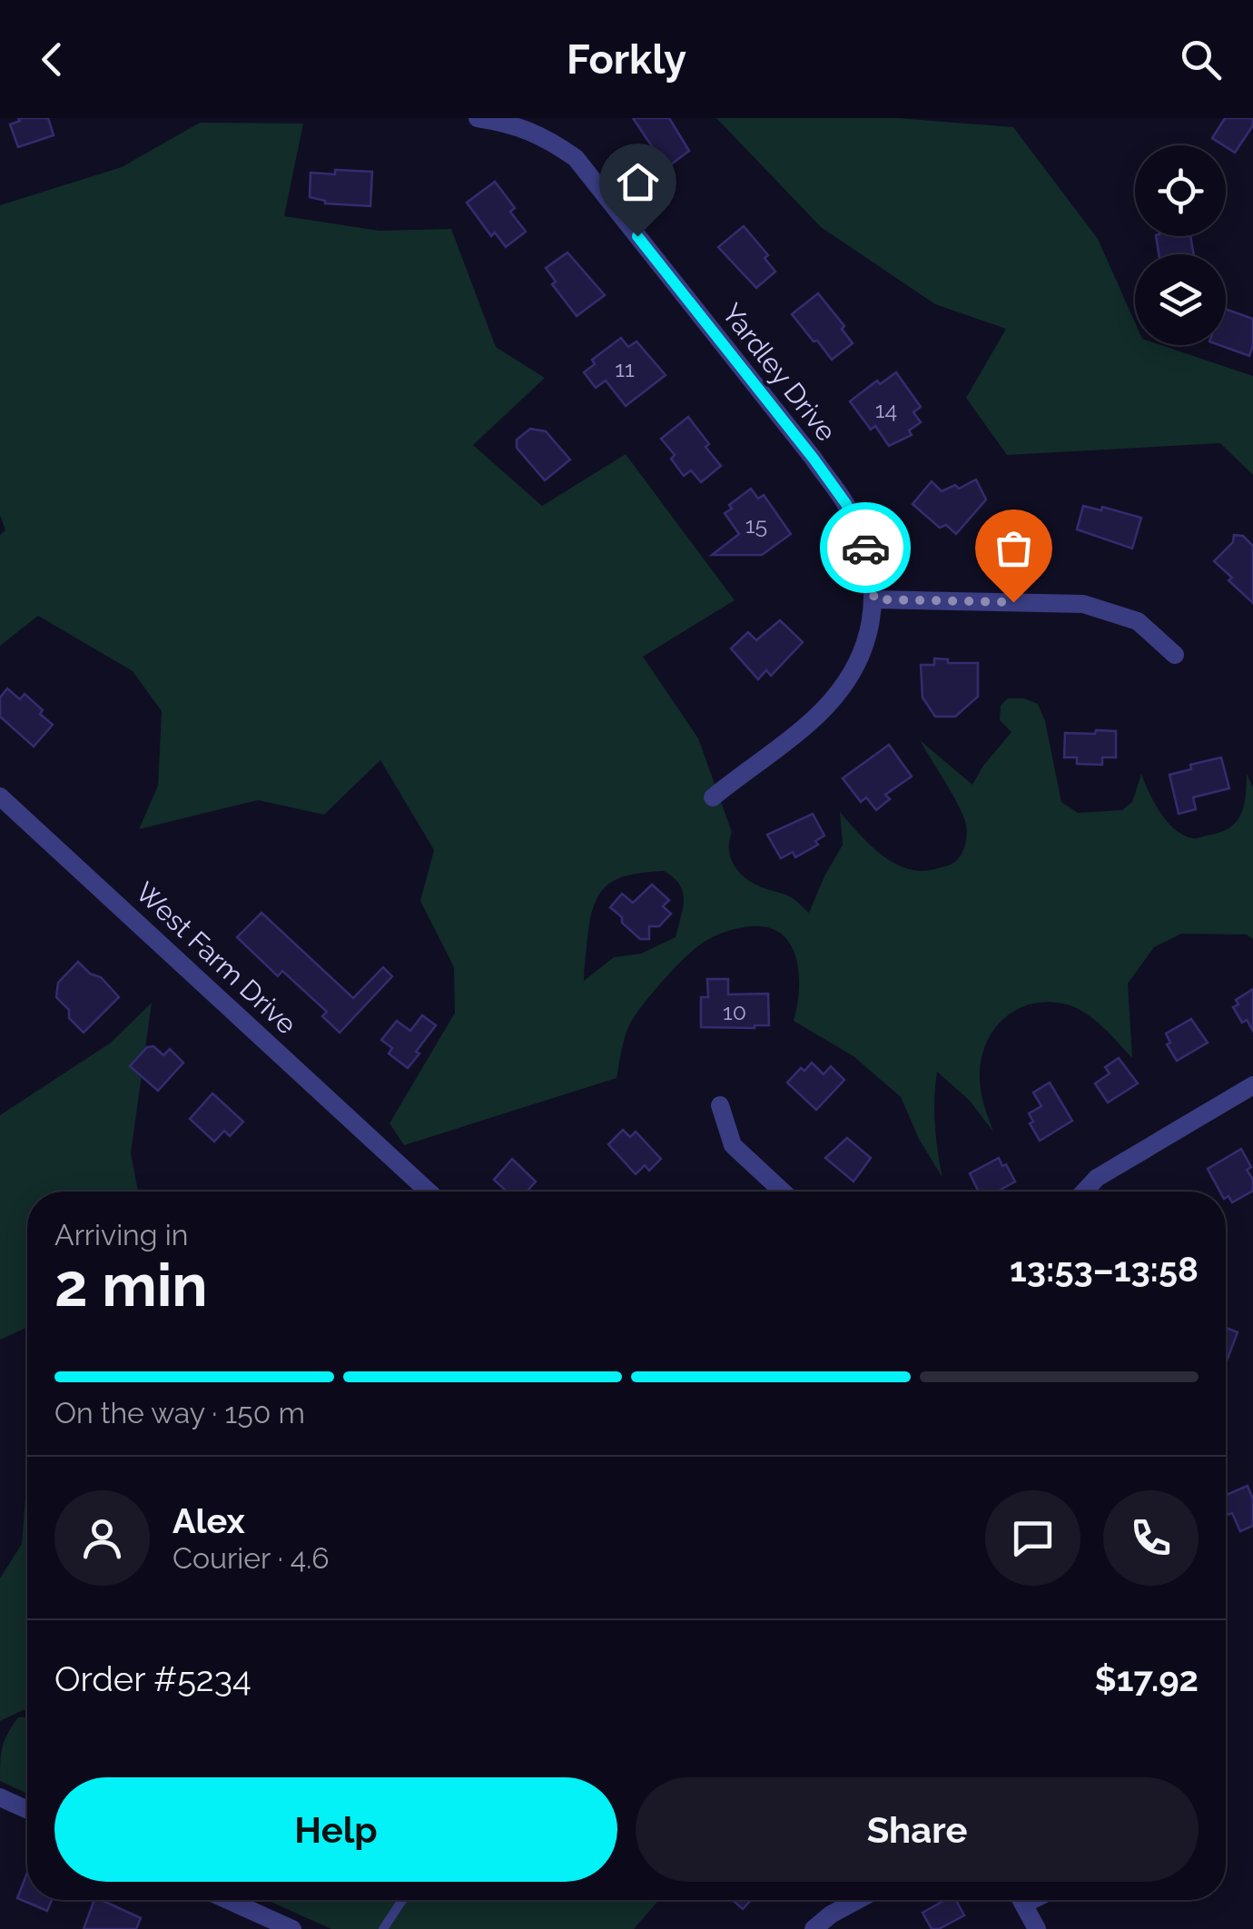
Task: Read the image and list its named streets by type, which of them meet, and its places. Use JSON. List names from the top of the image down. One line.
{"streets":{"street":["Yardley Drive","West Farm Drive"]},"house_numbers":["11","14","15","10"],"page":{"header":"Forkly","heading":["2 min","Arriving in","13:53–13:58"],"panel":["Alex","Courier · 4.6","Order #5234","$17.92"],"bar":"On the way · 150 m","buttons":["Help","Share"]}}
